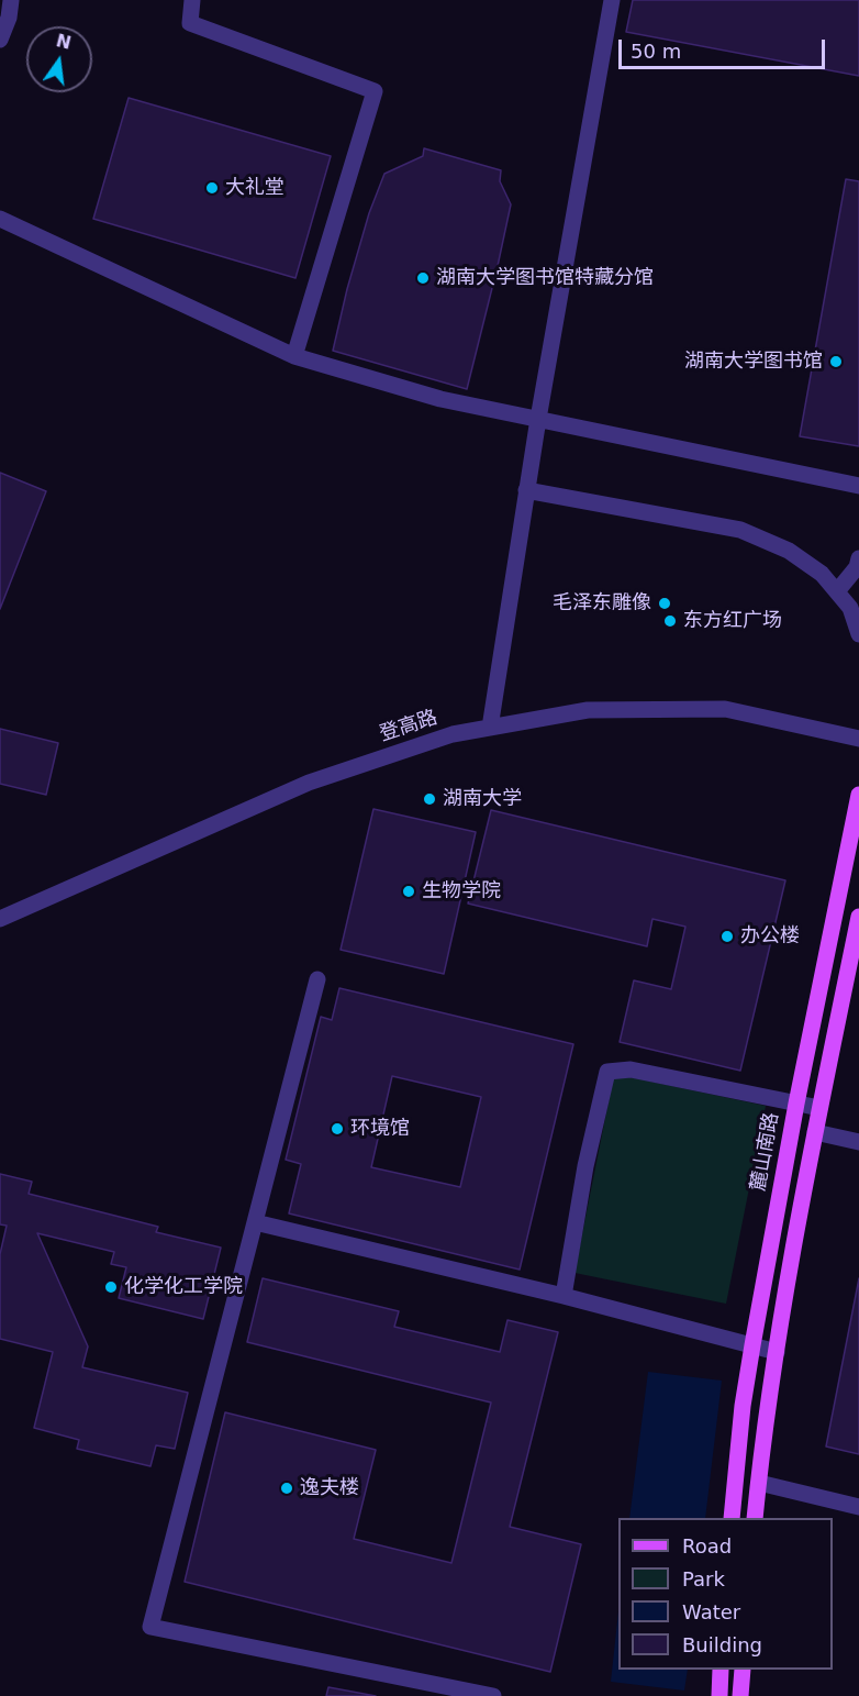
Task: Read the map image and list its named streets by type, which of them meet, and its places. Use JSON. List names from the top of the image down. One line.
{"streets":{"main road":["麓山南路"],"street":["登高路"]},"places":["大礼堂","湖南大学图书馆特藏分馆","湖南大学图书馆","毛泽东雕像","东方红广场","湖南大学","生物学院","办公楼","环境馆","化学化工学院","逸夫楼"],"legend":["Road","Park","Water","Building"],"scale_bar":"50 m","north":"top"}
